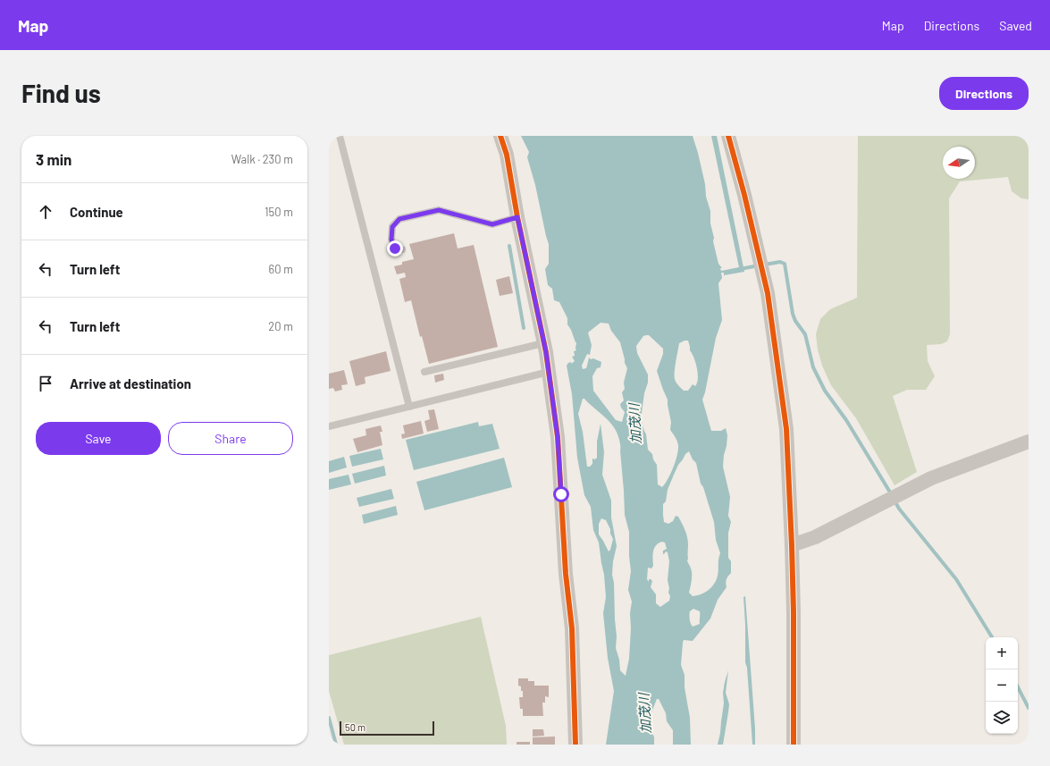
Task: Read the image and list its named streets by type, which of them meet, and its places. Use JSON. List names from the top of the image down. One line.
{"water":["加茂川"],"scale_bar":"50 m","north":"left","page":{"header":"Map","nav":["Map","Directions","Saved"],"buttons":["Directions",["Save","Share"]],"title":"Find us","heading":["3 min","Walk · 230 m"],"list":[["Continue","150 m"],["Turn left","60 m"],["Turn left","20 m"],"Arrive at destination"],"map_buttons":["+","−"],"scale":"50 m"}}
